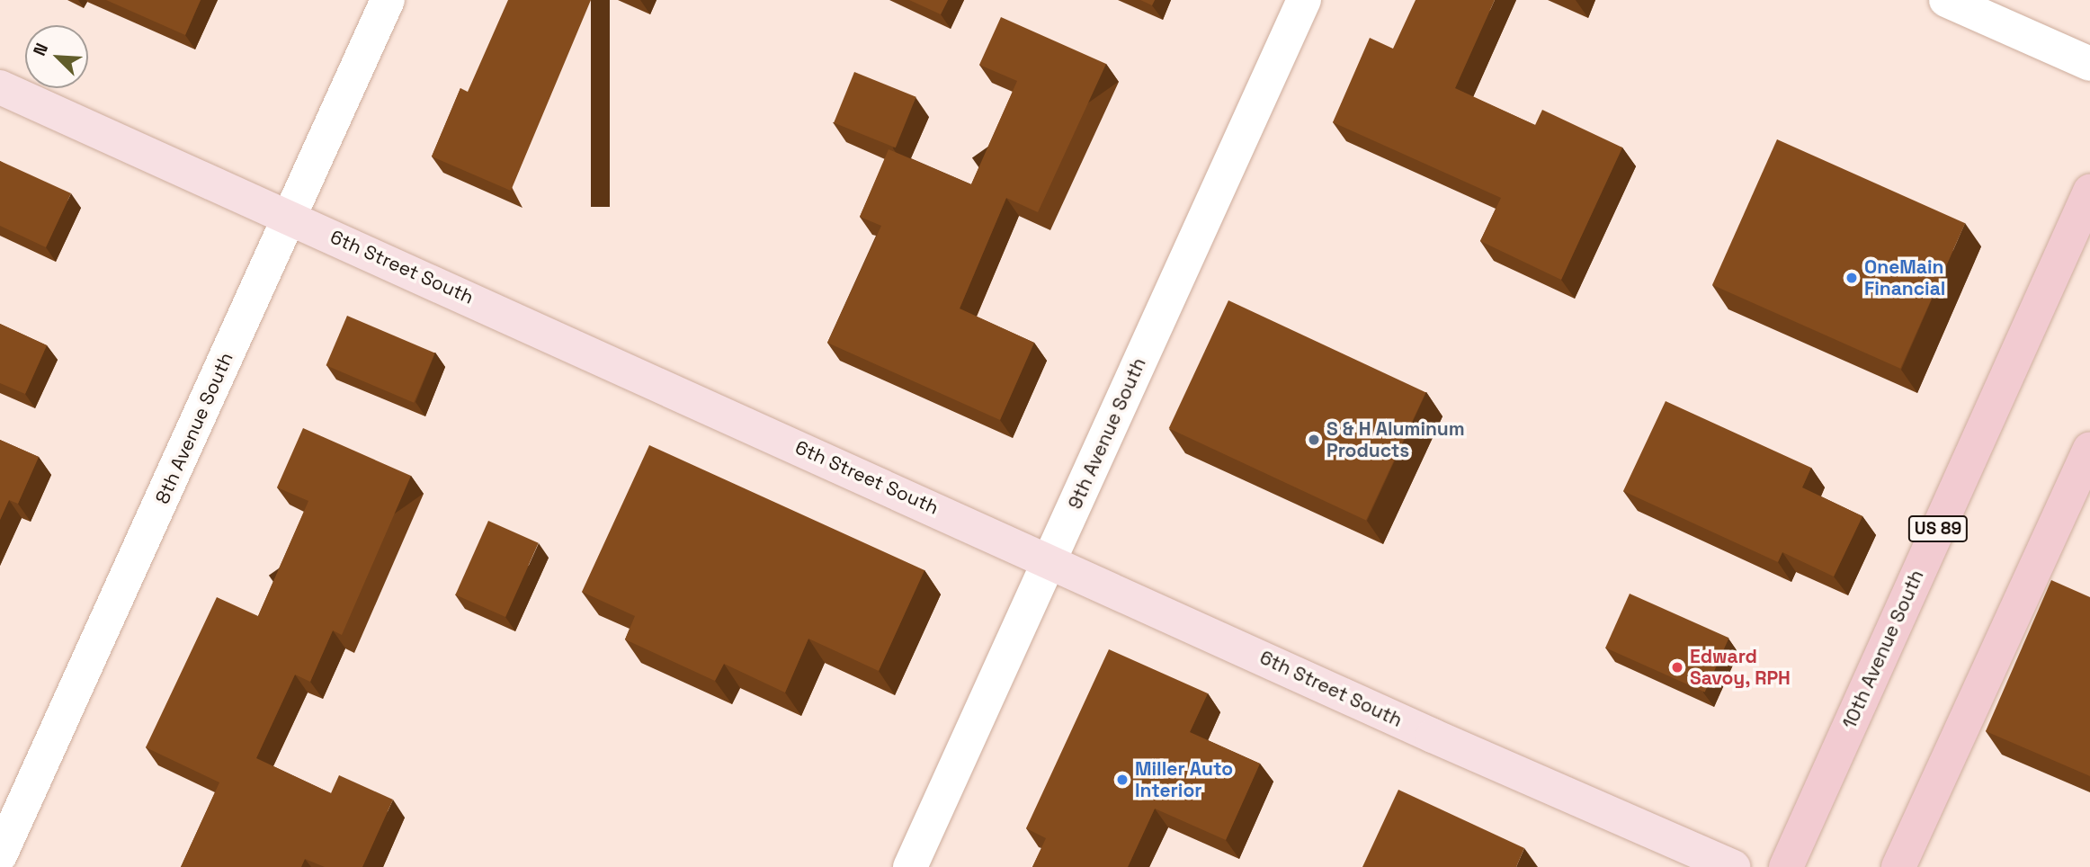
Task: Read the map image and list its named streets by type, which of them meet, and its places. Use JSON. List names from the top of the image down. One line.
{"streets":{"highway":["US 89","10th Avenue South"],"main road":["6th Street South"],"street":["8th Avenue South","9th Avenue South"]},"crossings":[["6th Street South","8th Avenue South"],["6th Street South","9th Avenue South"]],"places":["OneMain Financial","S & H Aluminum Products","Edward Savoy, RPH","Miller Auto Interior"],"north":"top left"}
